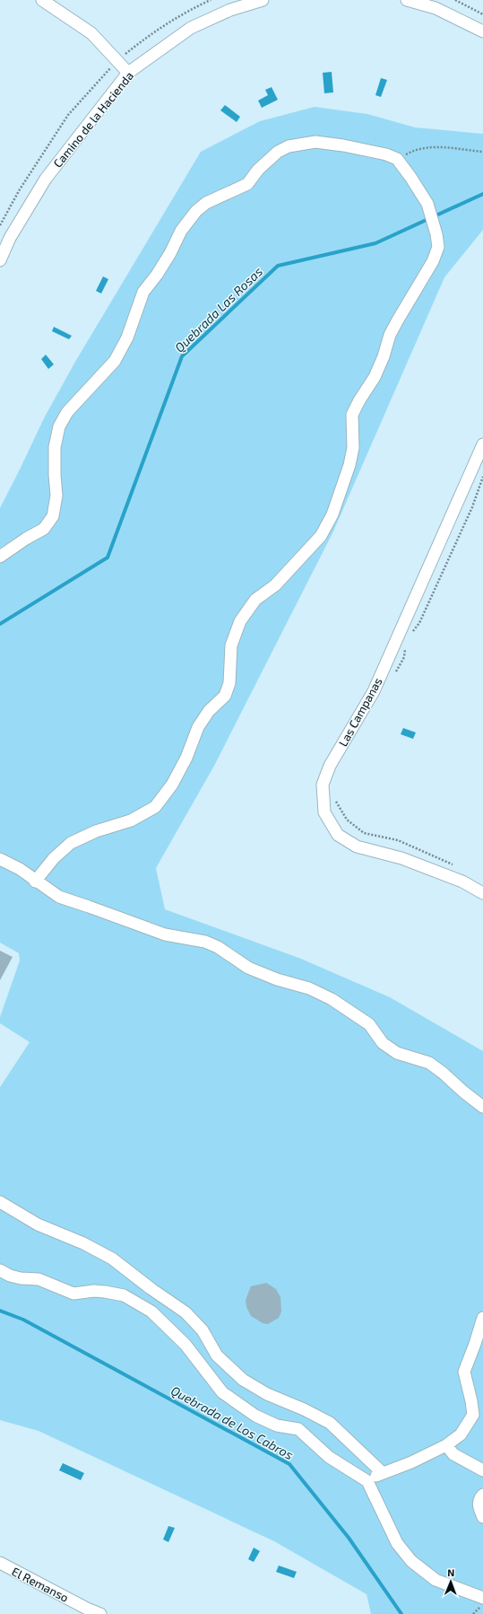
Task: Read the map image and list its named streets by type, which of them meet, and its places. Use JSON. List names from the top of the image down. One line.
{"streets":{"street":["Camino de la Hacienda","Las Campanas","El Remanso"]},"water":["Quebrada Las Rosas","Quebrada de Los Cabros"],"north":"top"}
